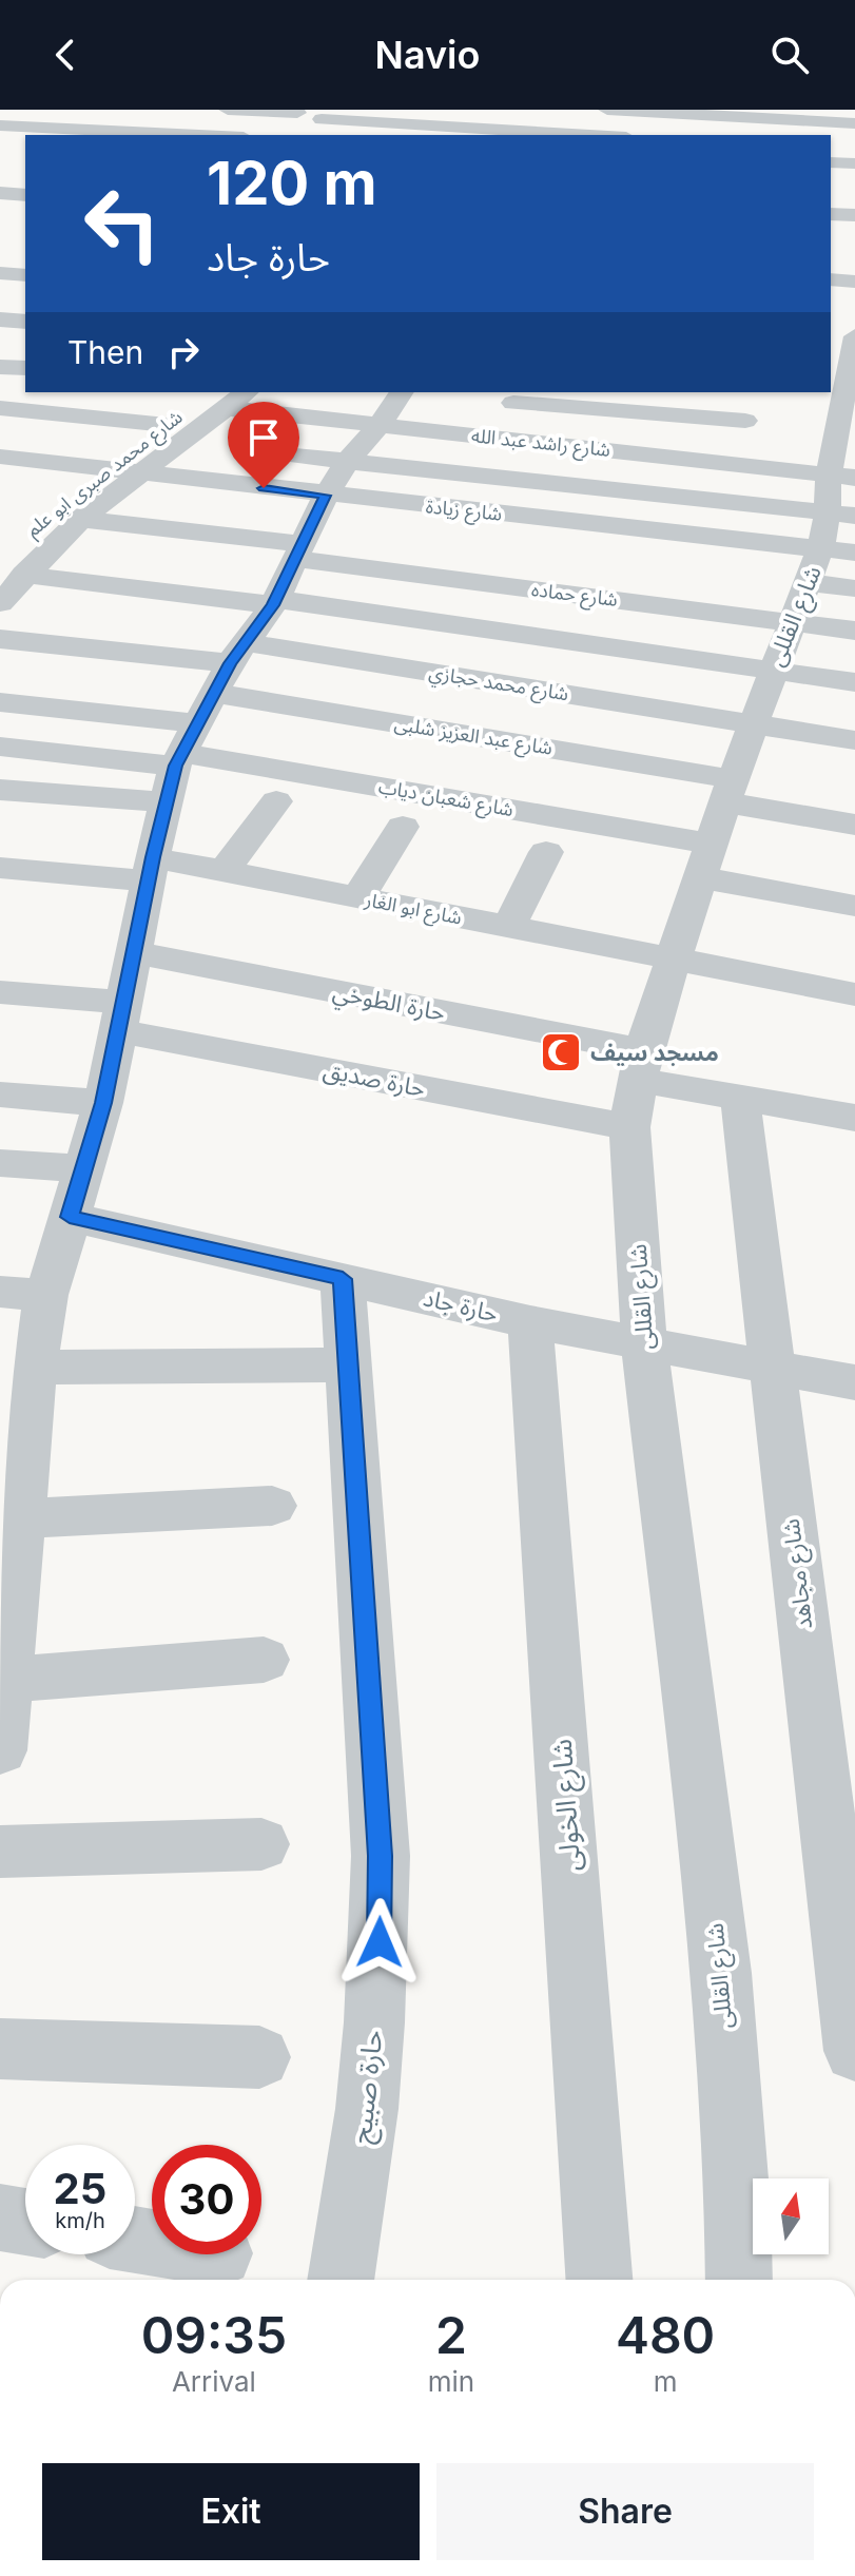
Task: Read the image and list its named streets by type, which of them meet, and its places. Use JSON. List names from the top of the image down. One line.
{"streets":{"street":["شارع راشد عبد الله","شارع محمد صبرى ابو علم","شارع زيادة","شارع حماده","شارع القللى","شارع محمد حجازي","شارع عبد العزيز شلبى","شارع شعبان دياب","شارع ابو الغار","حارة الطوخي","حارة صديق","حارة جاد","شارع مجاهد","شارع الخولى","حارة صبيح"]},"crossings":[["شارع راشد عبد الله","شارع محمد صبرى ابو علم"],["شارع راشد عبد الله","شارع زيادة"],["شارع راشد عبد الله","شارع حماده"],["شارع راشد عبد الله","شارع القللى"],["شارع محمد صبرى ابو علم","شارع زيادة"],["شارع محمد صبرى ابو علم","شارع حماده"],["شارع زيادة","شارع حماده"],["شارع زيادة","شارع القللى"],["شارع حماده","شارع القللى"],["شارع القللى","شارع محمد حجازي"],["شارع القللى","شارع عبد العزيز شلبى"],["شارع القللى","شارع شعبان دياب"],["شارع القللى","شارع ابو الغار"],["شارع القللى","حارة الطوخي"],["شارع القللى","حارة صديق"],["شارع القللى","حارة جاد"],["شارع محمد حجازي","شارع عبد العزيز شلبى"],["شارع محمد حجازي","شارع شعبان دياب"],["شارع عبد العزيز شلبى","شارع شعبان دياب"],["حارة الطوخي","شارع مجاهد"],["حارة جاد","شارع مجاهد"],["حارة جاد","شارع الخولى"],["حارة جاد","حارة صبيح"]],"places":{"mosque":["مسجد سيف"]},"north":"top","page":{"header":"Navio","turn":["120 m","حارة جاد"],"then":"Then","speed":"25 km/h","limit":"30","eta":["09:35","Arrival","2","min","480","m"],"buttons":["Exit","Share"]}}
